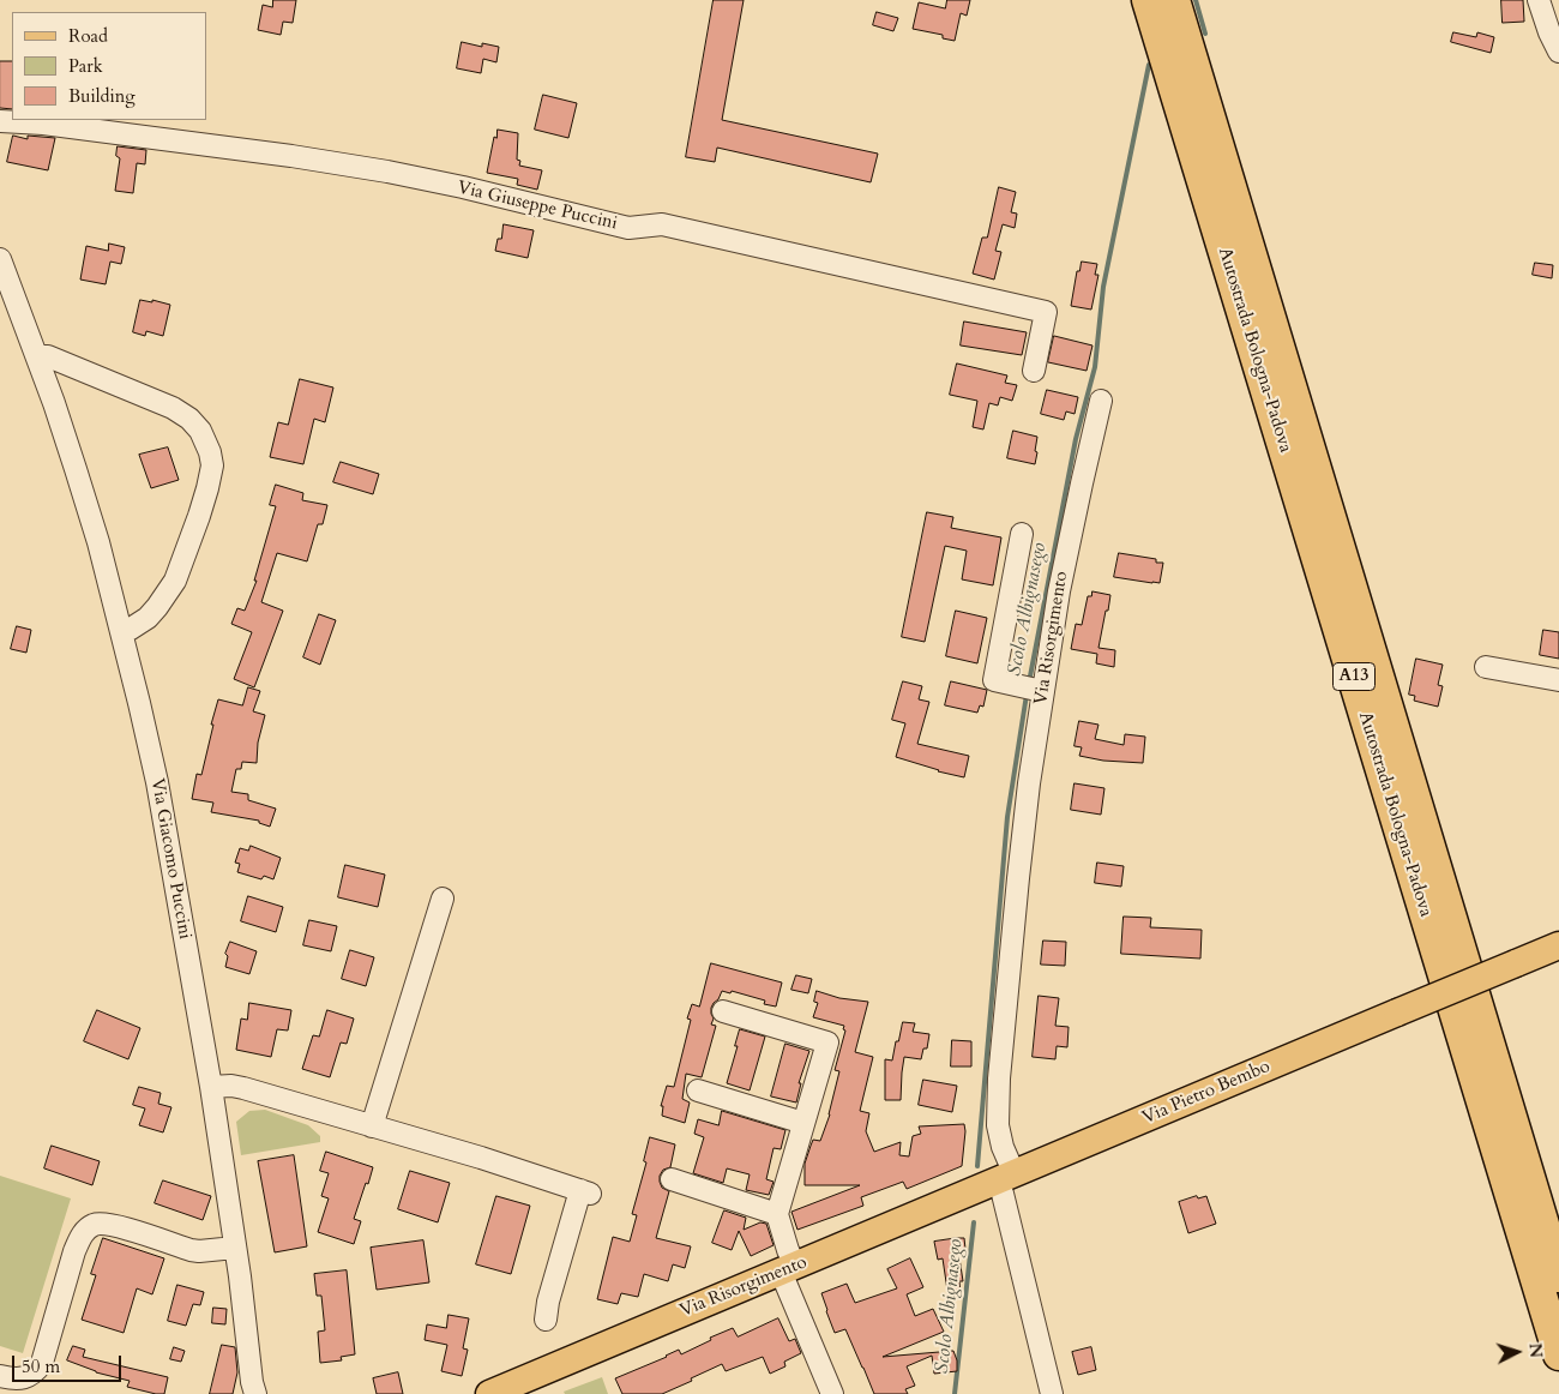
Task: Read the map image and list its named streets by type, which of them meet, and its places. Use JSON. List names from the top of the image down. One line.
{"streets":{"highway":["Autostrada Bologna-Padova","A13"],"main road":["Via Risorgimento","Via Pietro Bembo"],"street":["Via Giuseppe Puccini","Via Giacomo Puccini"]},"crossings":[["Via Risorgimento","Via Pietro Bembo"]],"water":["Scolo Albignasego"],"legend":["Road","Park","Building"],"scale_bar":"50 m","north":"right"}
